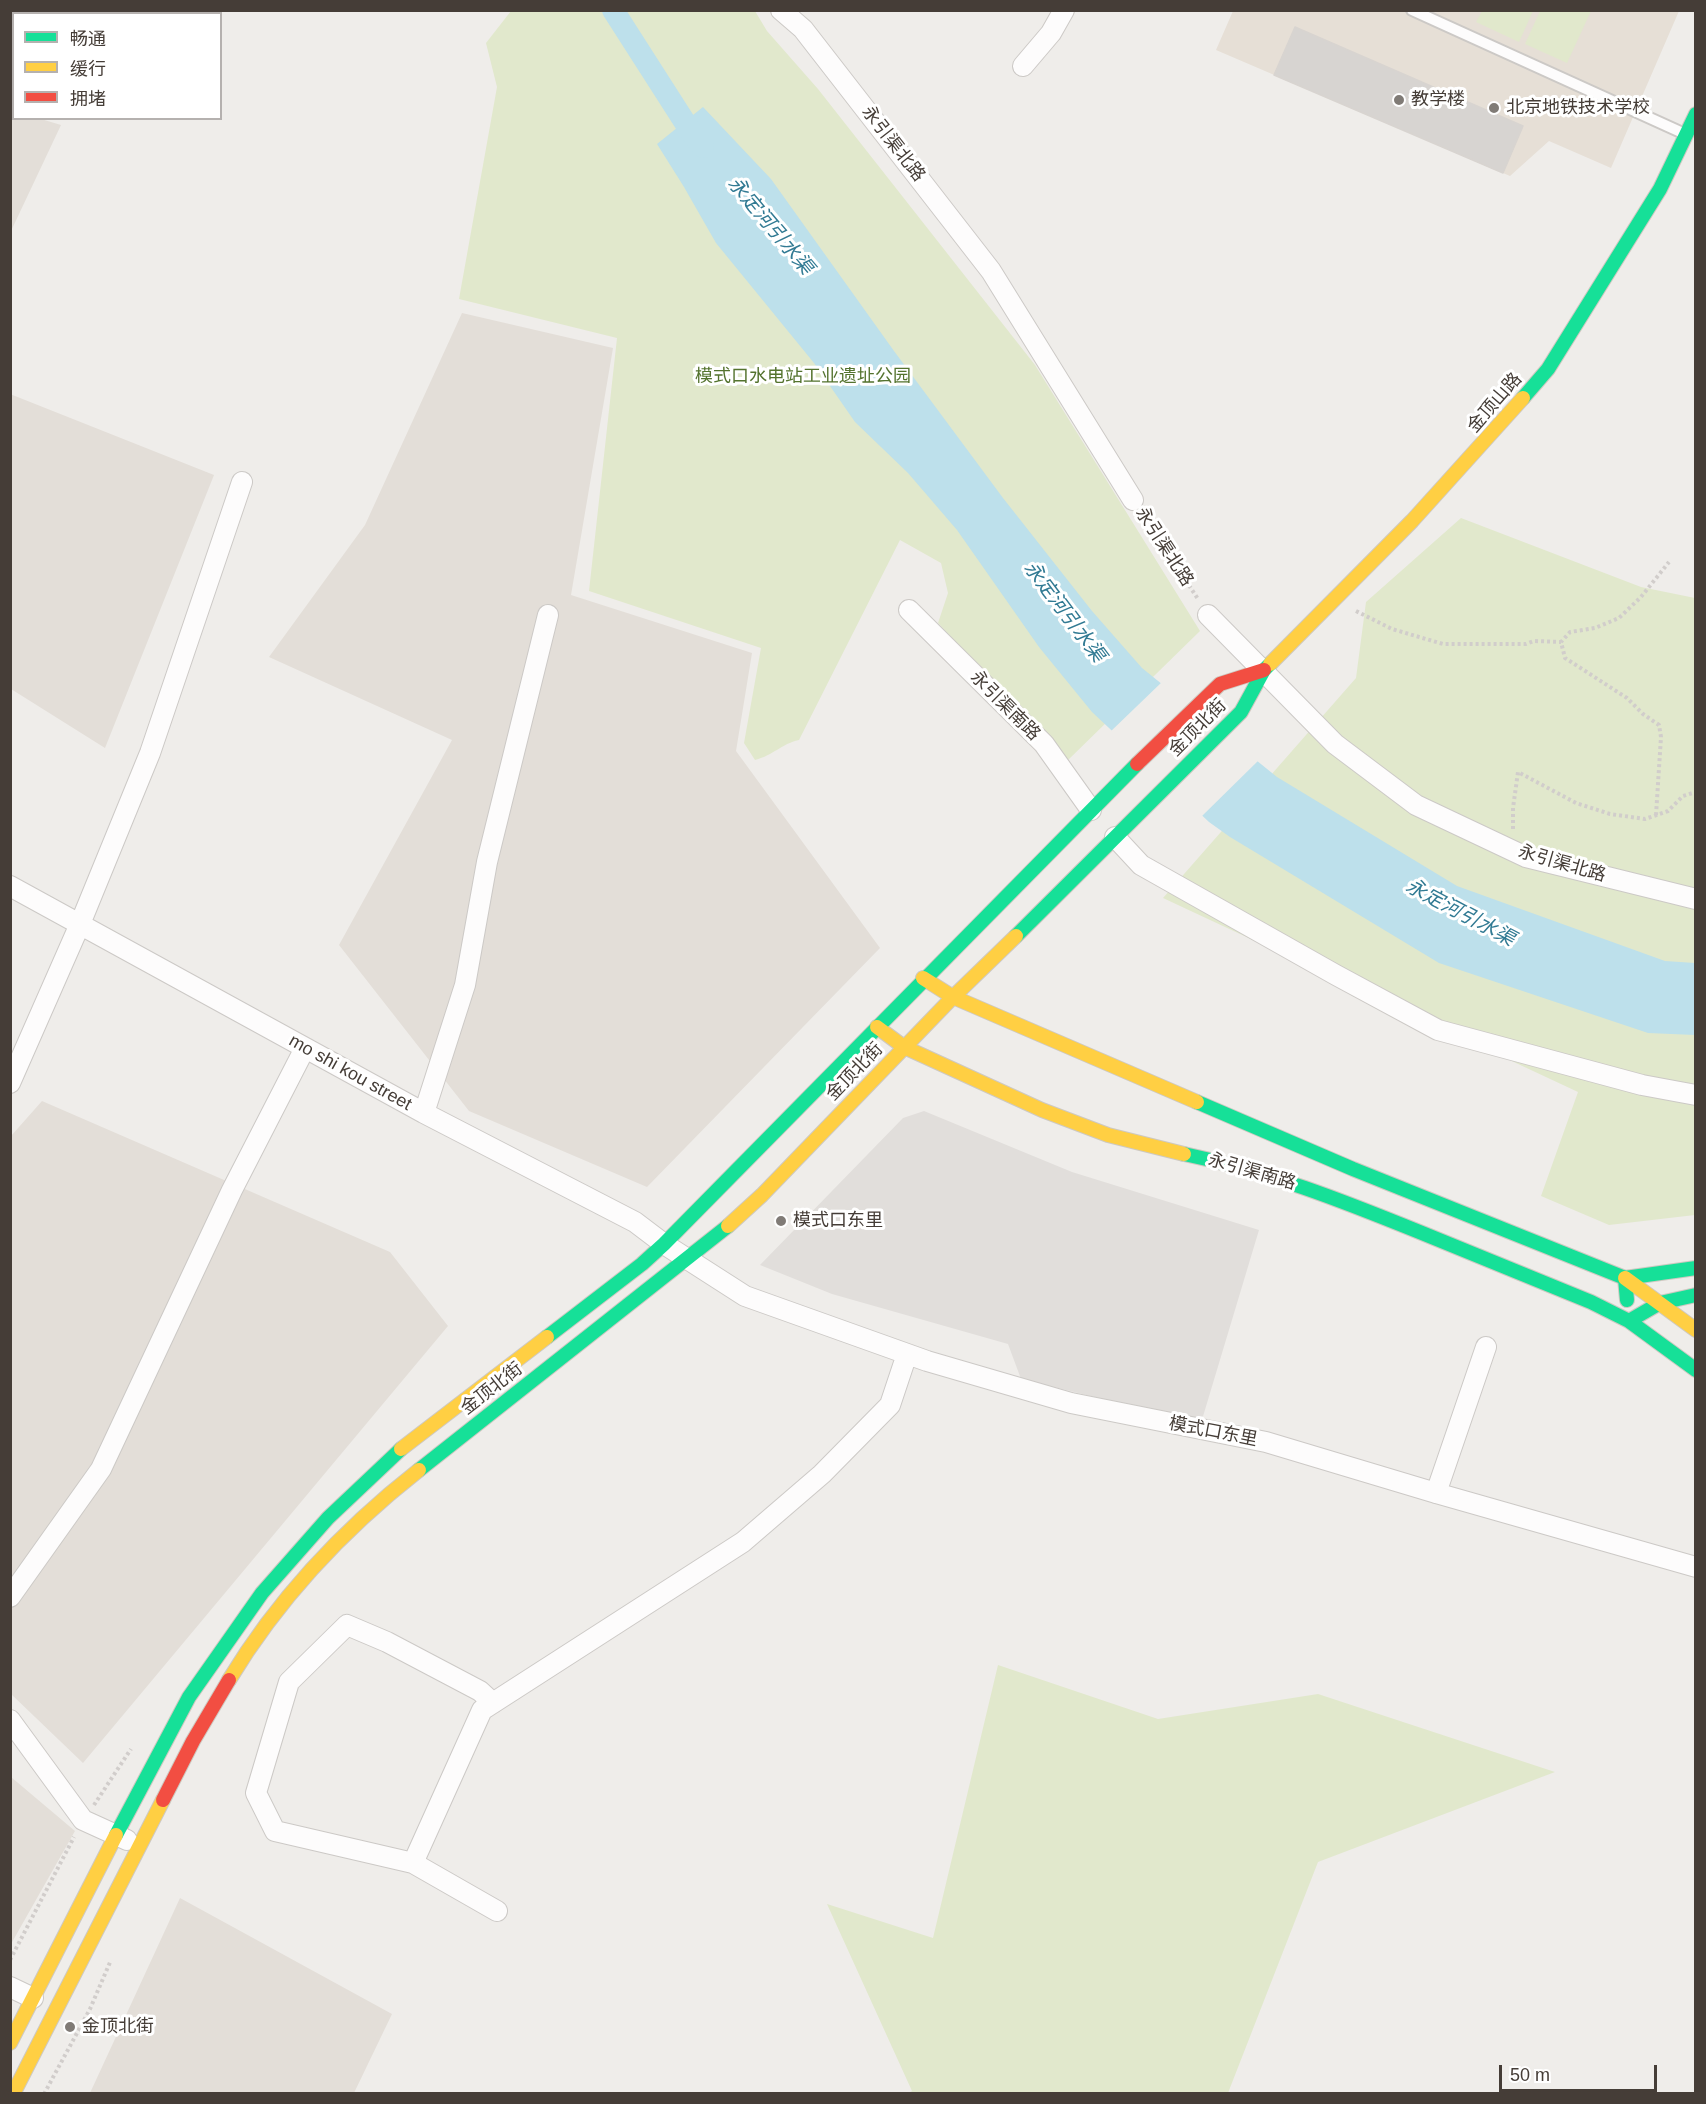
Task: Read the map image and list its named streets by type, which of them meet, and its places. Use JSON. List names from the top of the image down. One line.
{"streets":{"main road":["金顶山路","永引渠南路","金顶北街"],"street":["永引渠北路","mo shi kou street","模式口东里"]},"crossings":[["永引渠北路","金顶山路"],["永引渠北路","金顶北街"],["金顶山路","金顶北街"],["永引渠南路","金顶北街"],["金顶北街","mo shi kou street"],["金顶北街","模式口东里"],["mo shi kou street","模式口东里"]],"water":["永定河引水渠"],"parks":["模式口水电站工业遗址公园"],"places":["教学楼","北京地铁技术学校","模式口东里","金顶北街"],"legend":["畅通","缓行","拥堵"],"scale_bar":"50 m"}
